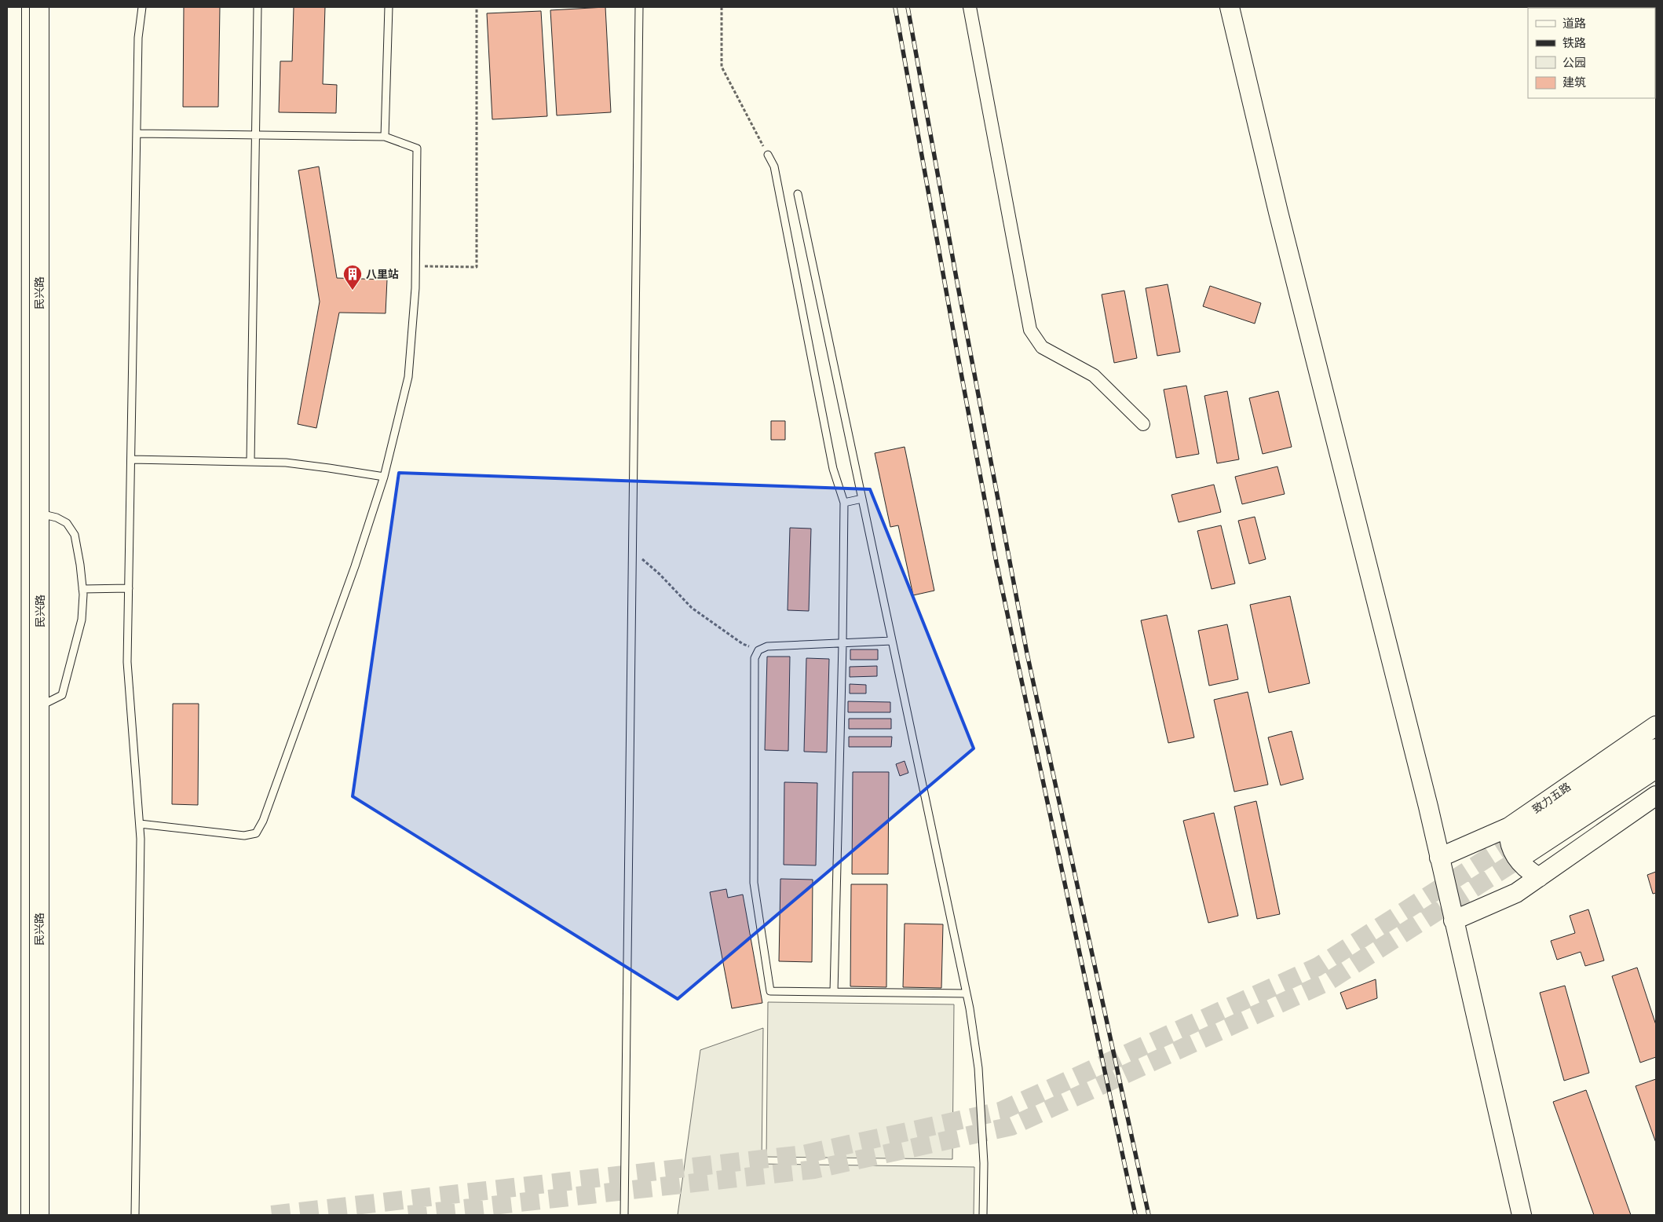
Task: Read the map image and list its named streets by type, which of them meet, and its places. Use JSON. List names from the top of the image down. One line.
{"streets":{"street":["民兴路","致力五路"]},"places":{"building":["八里站"]},"legend":["道路","铁路","公园","建筑"]}
